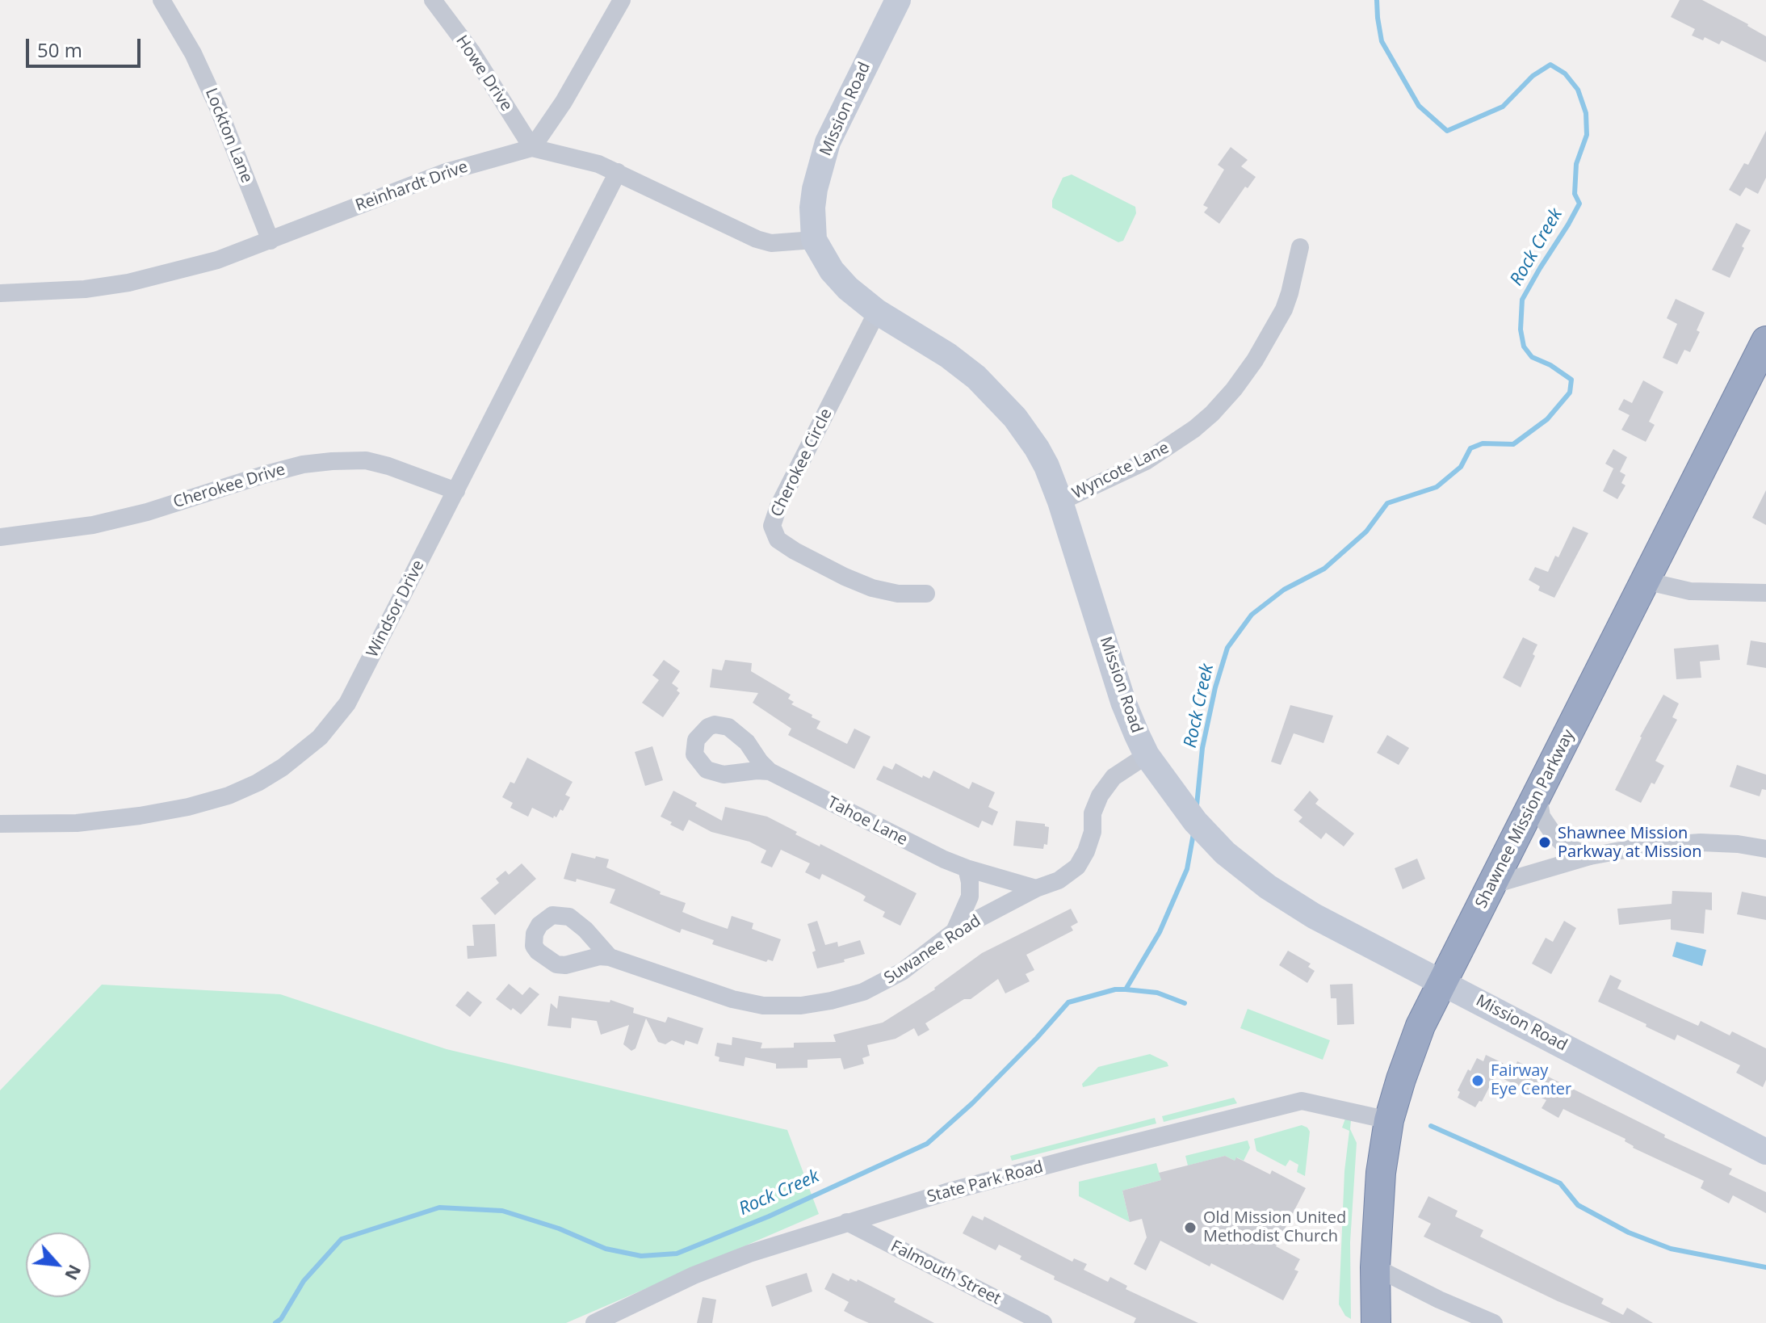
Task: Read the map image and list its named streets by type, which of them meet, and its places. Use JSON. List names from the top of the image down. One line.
{"streets":{"highway":["Shawnee Mission Parkway"],"main road":["Mission Road"],"street":["Howe Drive","Lockton Lane","Reinhardt Drive","Cherokee Circle","Wyncote Lane","Cherokee Drive","Windsor Drive","Tahoe Lane","Suwanee Road","State Park Road","Falmouth Street"]},"crossings":[["Howe Drive","Reinhardt Drive"],["Mission Road","Reinhardt Drive"],["Mission Road","Cherokee Circle"],["Mission Road","Wyncote Lane"],["Mission Road","Shawnee Mission Parkway"],["Mission Road","Suwanee Road"],["Lockton Lane","Reinhardt Drive"],["Reinhardt Drive","Windsor Drive"],["Cherokee Drive","Windsor Drive"],["Shawnee Mission Parkway","State Park Road"],["Tahoe Lane","Suwanee Road"],["State Park Road","Falmouth Street"]],"water":["Rock Creek"],"places":["Shawnee Mission Parkway at Mission","Fairway Eye Center","Old Mission United Methodist Church"],"scale_bar":"50 m","north":"bottom right"}
